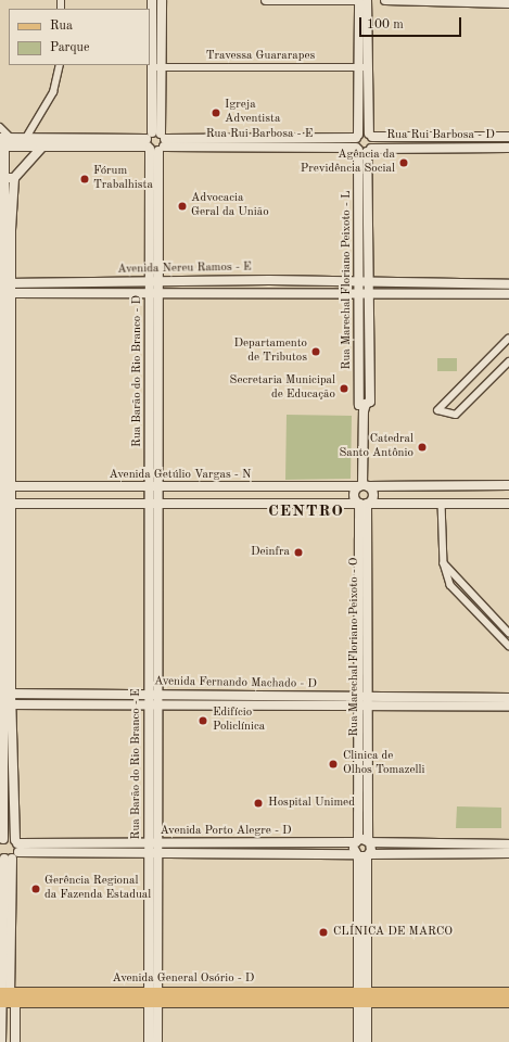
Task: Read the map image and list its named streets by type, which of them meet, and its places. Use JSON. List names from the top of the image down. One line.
{"streets":{"main road":["Avenida General Osório - D"],"street":["Travessa Guararapes","Rua Rui Barbosa - E","Rua Rui Barbosa - D","Avenida Nereu Ramos - E","Rua Marechal Floriano Peixoto - L","Rua Barão do Rio Branco - D","Avenida Getúlio Vargas - N","Rua Marechal Floriano Peixoto - O","Avenida Fernando Machado - D","Rua Barão do Rio Branco - E","Avenida Porto Alegre - D"]},"crossings":[["Rua Rui Barbosa - E","Rua Rui Barbosa - D"],["Rua Rui Barbosa - E","Rua Marechal Floriano Peixoto - L"],["Rua Rui Barbosa - E","Rua Barão do Rio Branco - D"],["Rua Rui Barbosa - D","Rua Marechal Floriano Peixoto - L"],["Avenida Nereu Ramos - E","Rua Marechal Floriano Peixoto - L"],["Avenida Nereu Ramos - E","Rua Barão do Rio Branco - D"],["Rua Marechal Floriano Peixoto - L","Avenida Getúlio Vargas - N"],["Rua Barão do Rio Branco - D","Avenida Getúlio Vargas - N"],["Rua Barão do Rio Branco - D","Rua Barão do Rio Branco - E"],["Rua Marechal Floriano Peixoto - O","Avenida Fernando Machado - D"],["Rua Marechal Floriano Peixoto - O","Avenida Porto Alegre - D"],["Avenida Fernando Machado - D","Rua Barão do Rio Branco - E"],["Rua Barão do Rio Branco - E","Avenida Porto Alegre - D"],["Rua Barão do Rio Branco - E","Avenida General Osório - D"]],"districts":["CENTRO"],"places":["Igreja Adventista","Agência da Previdência Social","Fórum Trabalhista","Advocacia Geral da União","Departamento de Tributos","Secretaria Municipal de Educação","Catedral Santo Antônio","Deinfra","Edifício Policlínica","Clinica de Olhos Tomazelli","Hospital Unimed","Gerência Regional da Fazenda Estadual","CLÍNICA DE MARCO"],"legend":["Rua","Parque"],"scale_bar":"100 m"}
